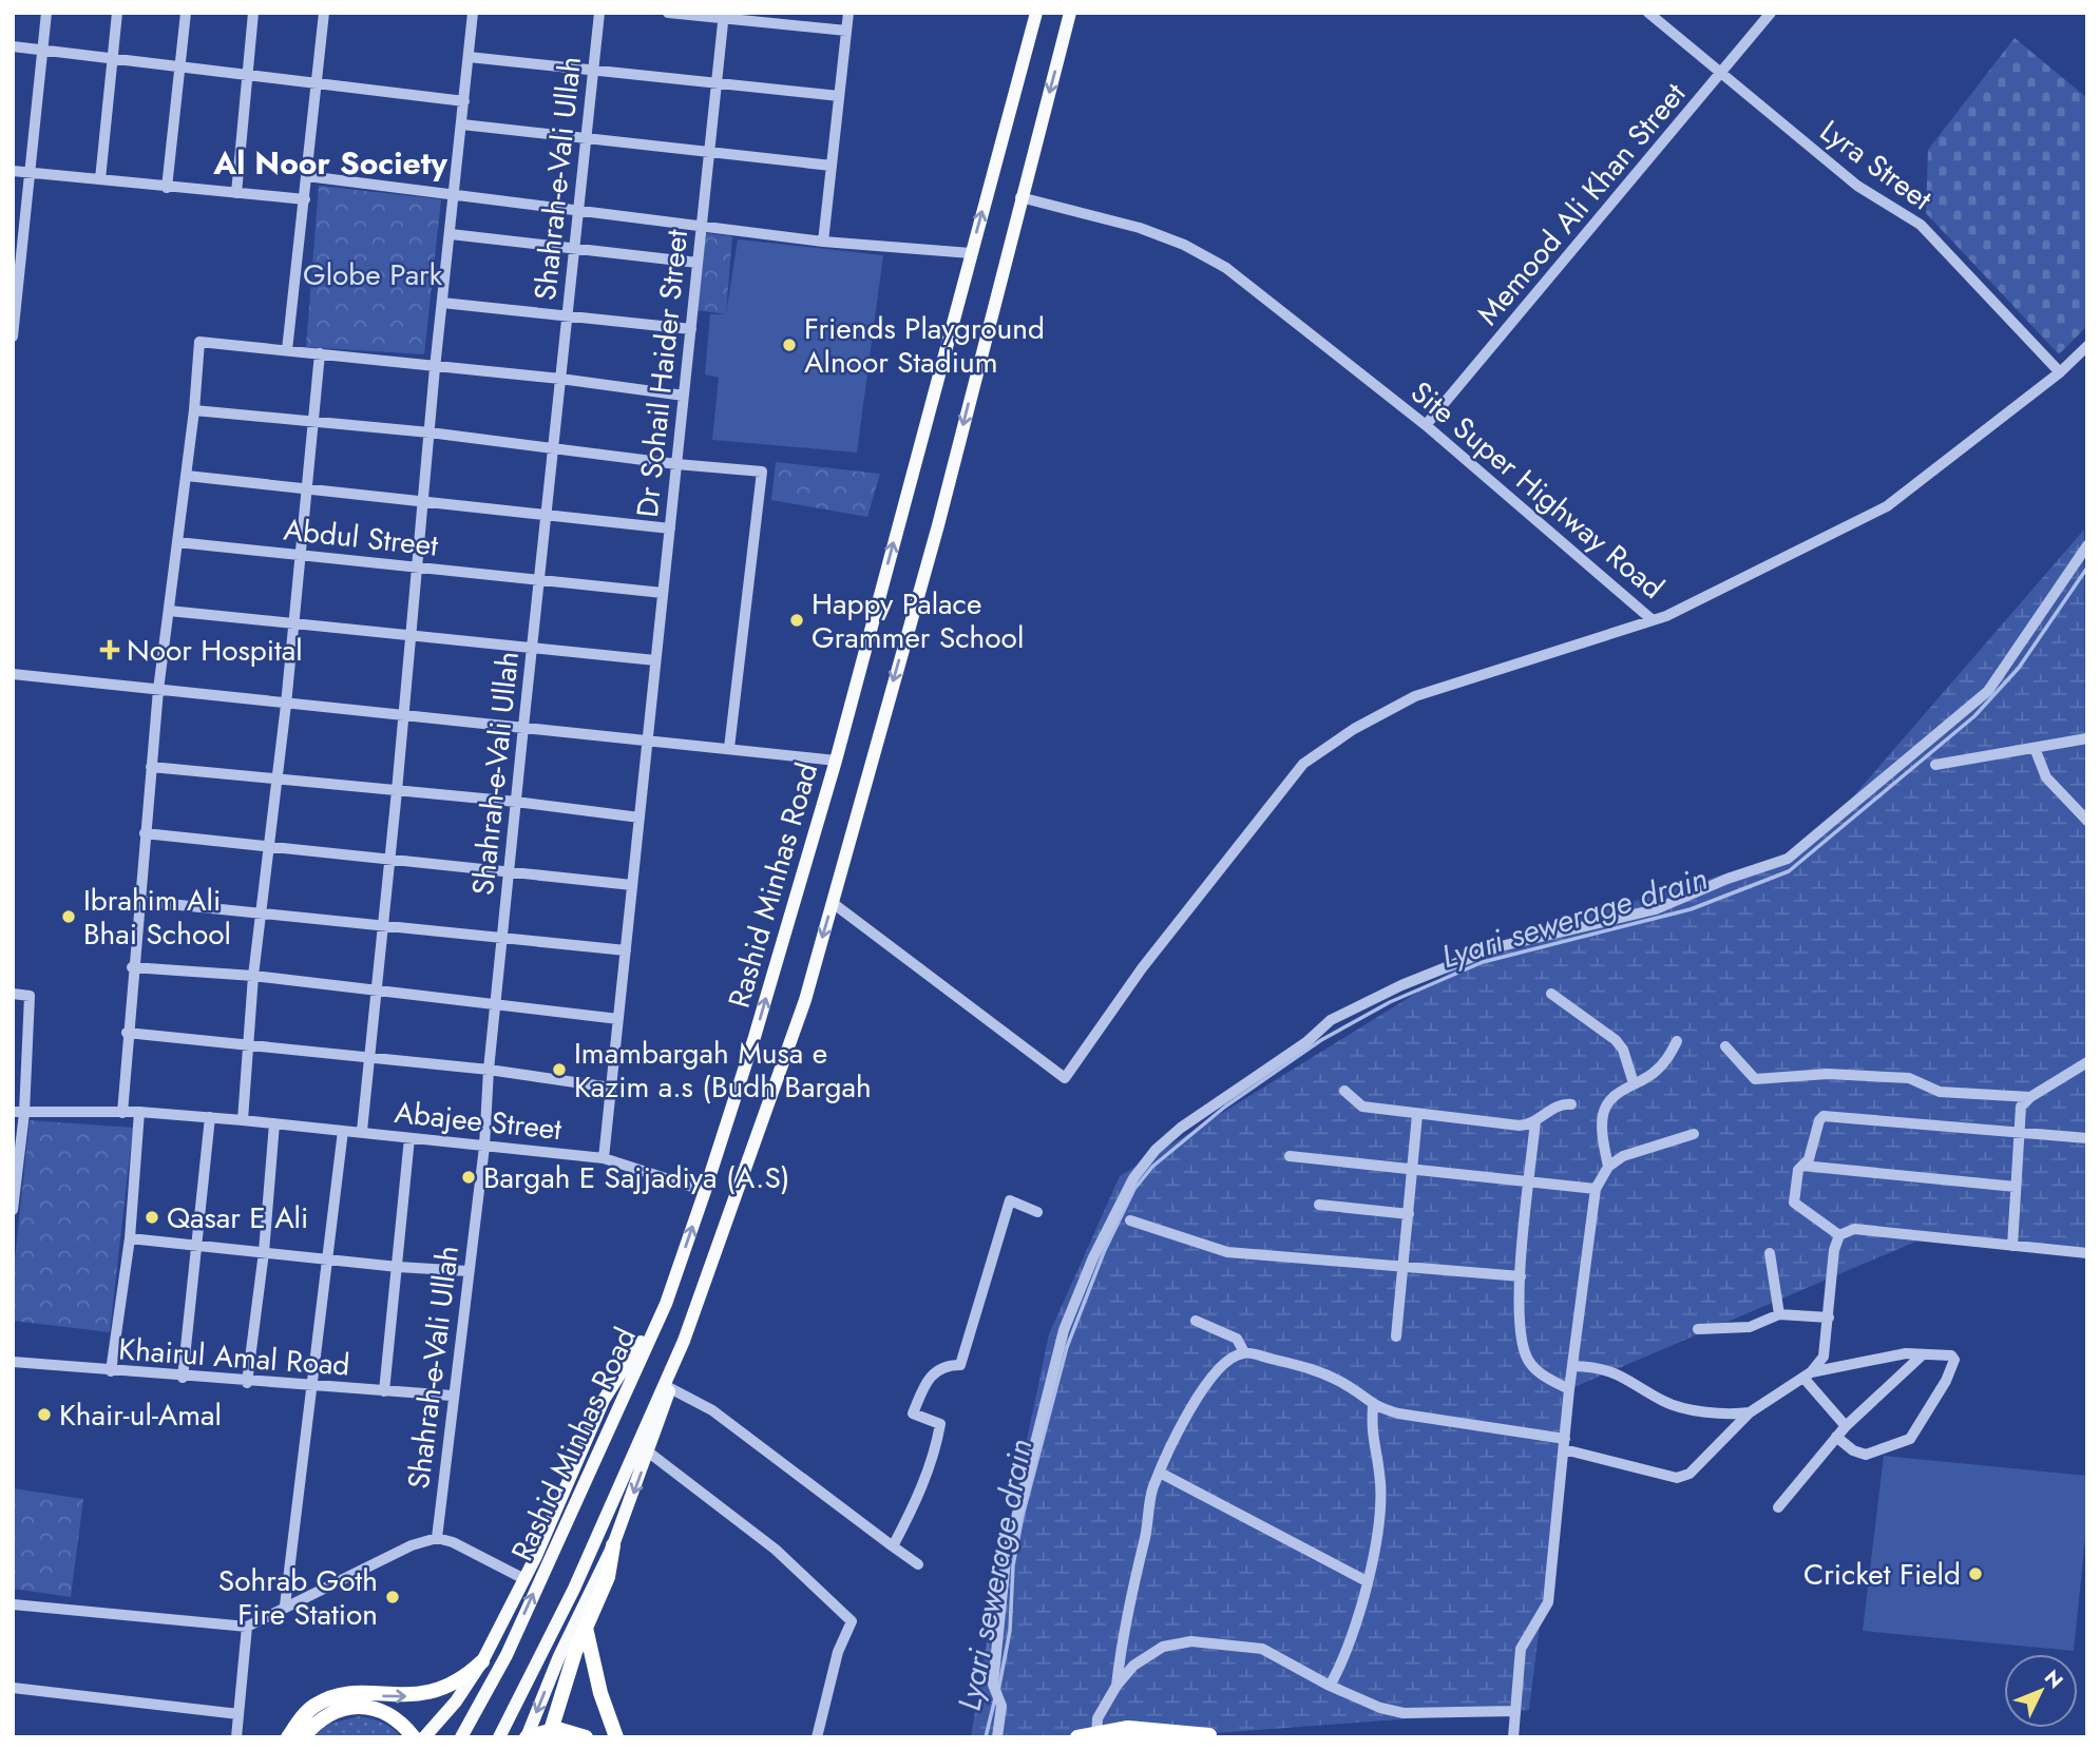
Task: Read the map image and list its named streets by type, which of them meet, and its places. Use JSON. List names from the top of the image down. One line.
{"streets":{"main road":["Rashid Minhas Road"],"street":["Lyra Street","Shahrah-e-Vali Ullah","Memood Ali Khan Street","Dr Sohail Haider Street","Site Super Highway Road","Abdul Street","Abajee Street","Khairul Amal Road"]},"crossings":[["Lyra Street","Memood Ali Khan Street"],["Lyra Street","Site Super Highway Road"],["Shahrah-e-Vali Ullah","Abdul Street"],["Shahrah-e-Vali Ullah","Abajee Street"],["Shahrah-e-Vali Ullah","Khairul Amal Road"],["Memood Ali Khan Street","Site Super Highway Road"],["Dr Sohail Haider Street","Abdul Street"],["Dr Sohail Haider Street","Abajee Street"],["Site Super Highway Road","Rashid Minhas Road"],["Rashid Minhas Road","Abajee Street"]],"districts":["Al Noor Society"],"water":["Lyari sewerage drain"],"parks":["Globe Park"],"places":{"other":["Friends Playground Alnoor Stadium","Happy Palace Grammer School","Ibrahim Ali Bhai School","Imambargah Musa e Kazim a.s (Budh Bargah","Bargah E Sajjadiya (A.S)","Qasar E Ali","Khair-ul-Amal","Cricket Field","Sohrab Goth Fire Station"],"health":["Noor Hospital"]},"north":"top right"}
